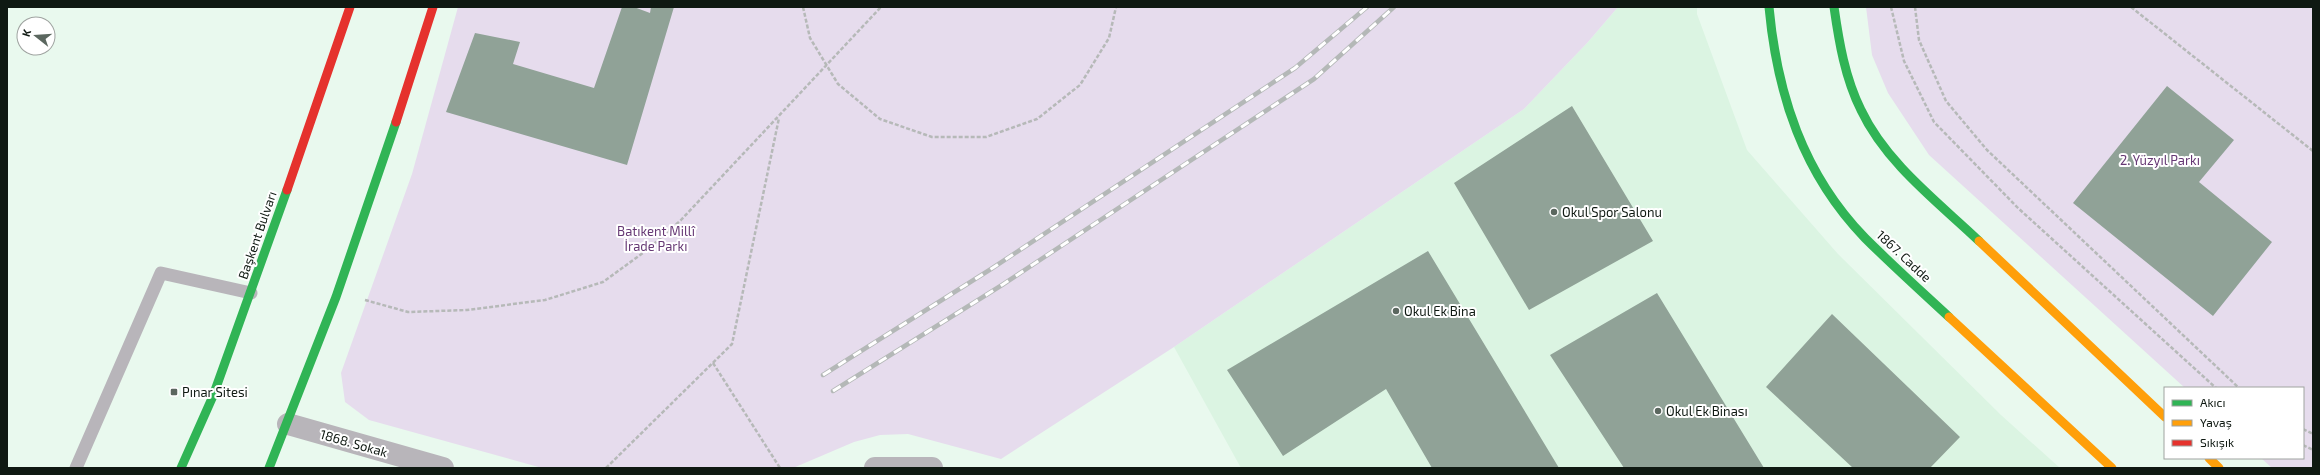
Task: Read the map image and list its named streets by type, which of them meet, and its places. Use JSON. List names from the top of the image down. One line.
{"streets":{"street":["Başkent Bulvarı","1867. Cadde","1868. Sokak"]},"parks":["2. Yüzyıl Parkı","Batıkent Millî İrade Parkı"],"places":{"other":["Okul Spor Salonu","Okul Ek Bina","Okul Ek Binası"],"transit":["Pınar Sitesi"]},"legend":["Akıcı","Yavaş","Sıkışık"],"north":"left"}
